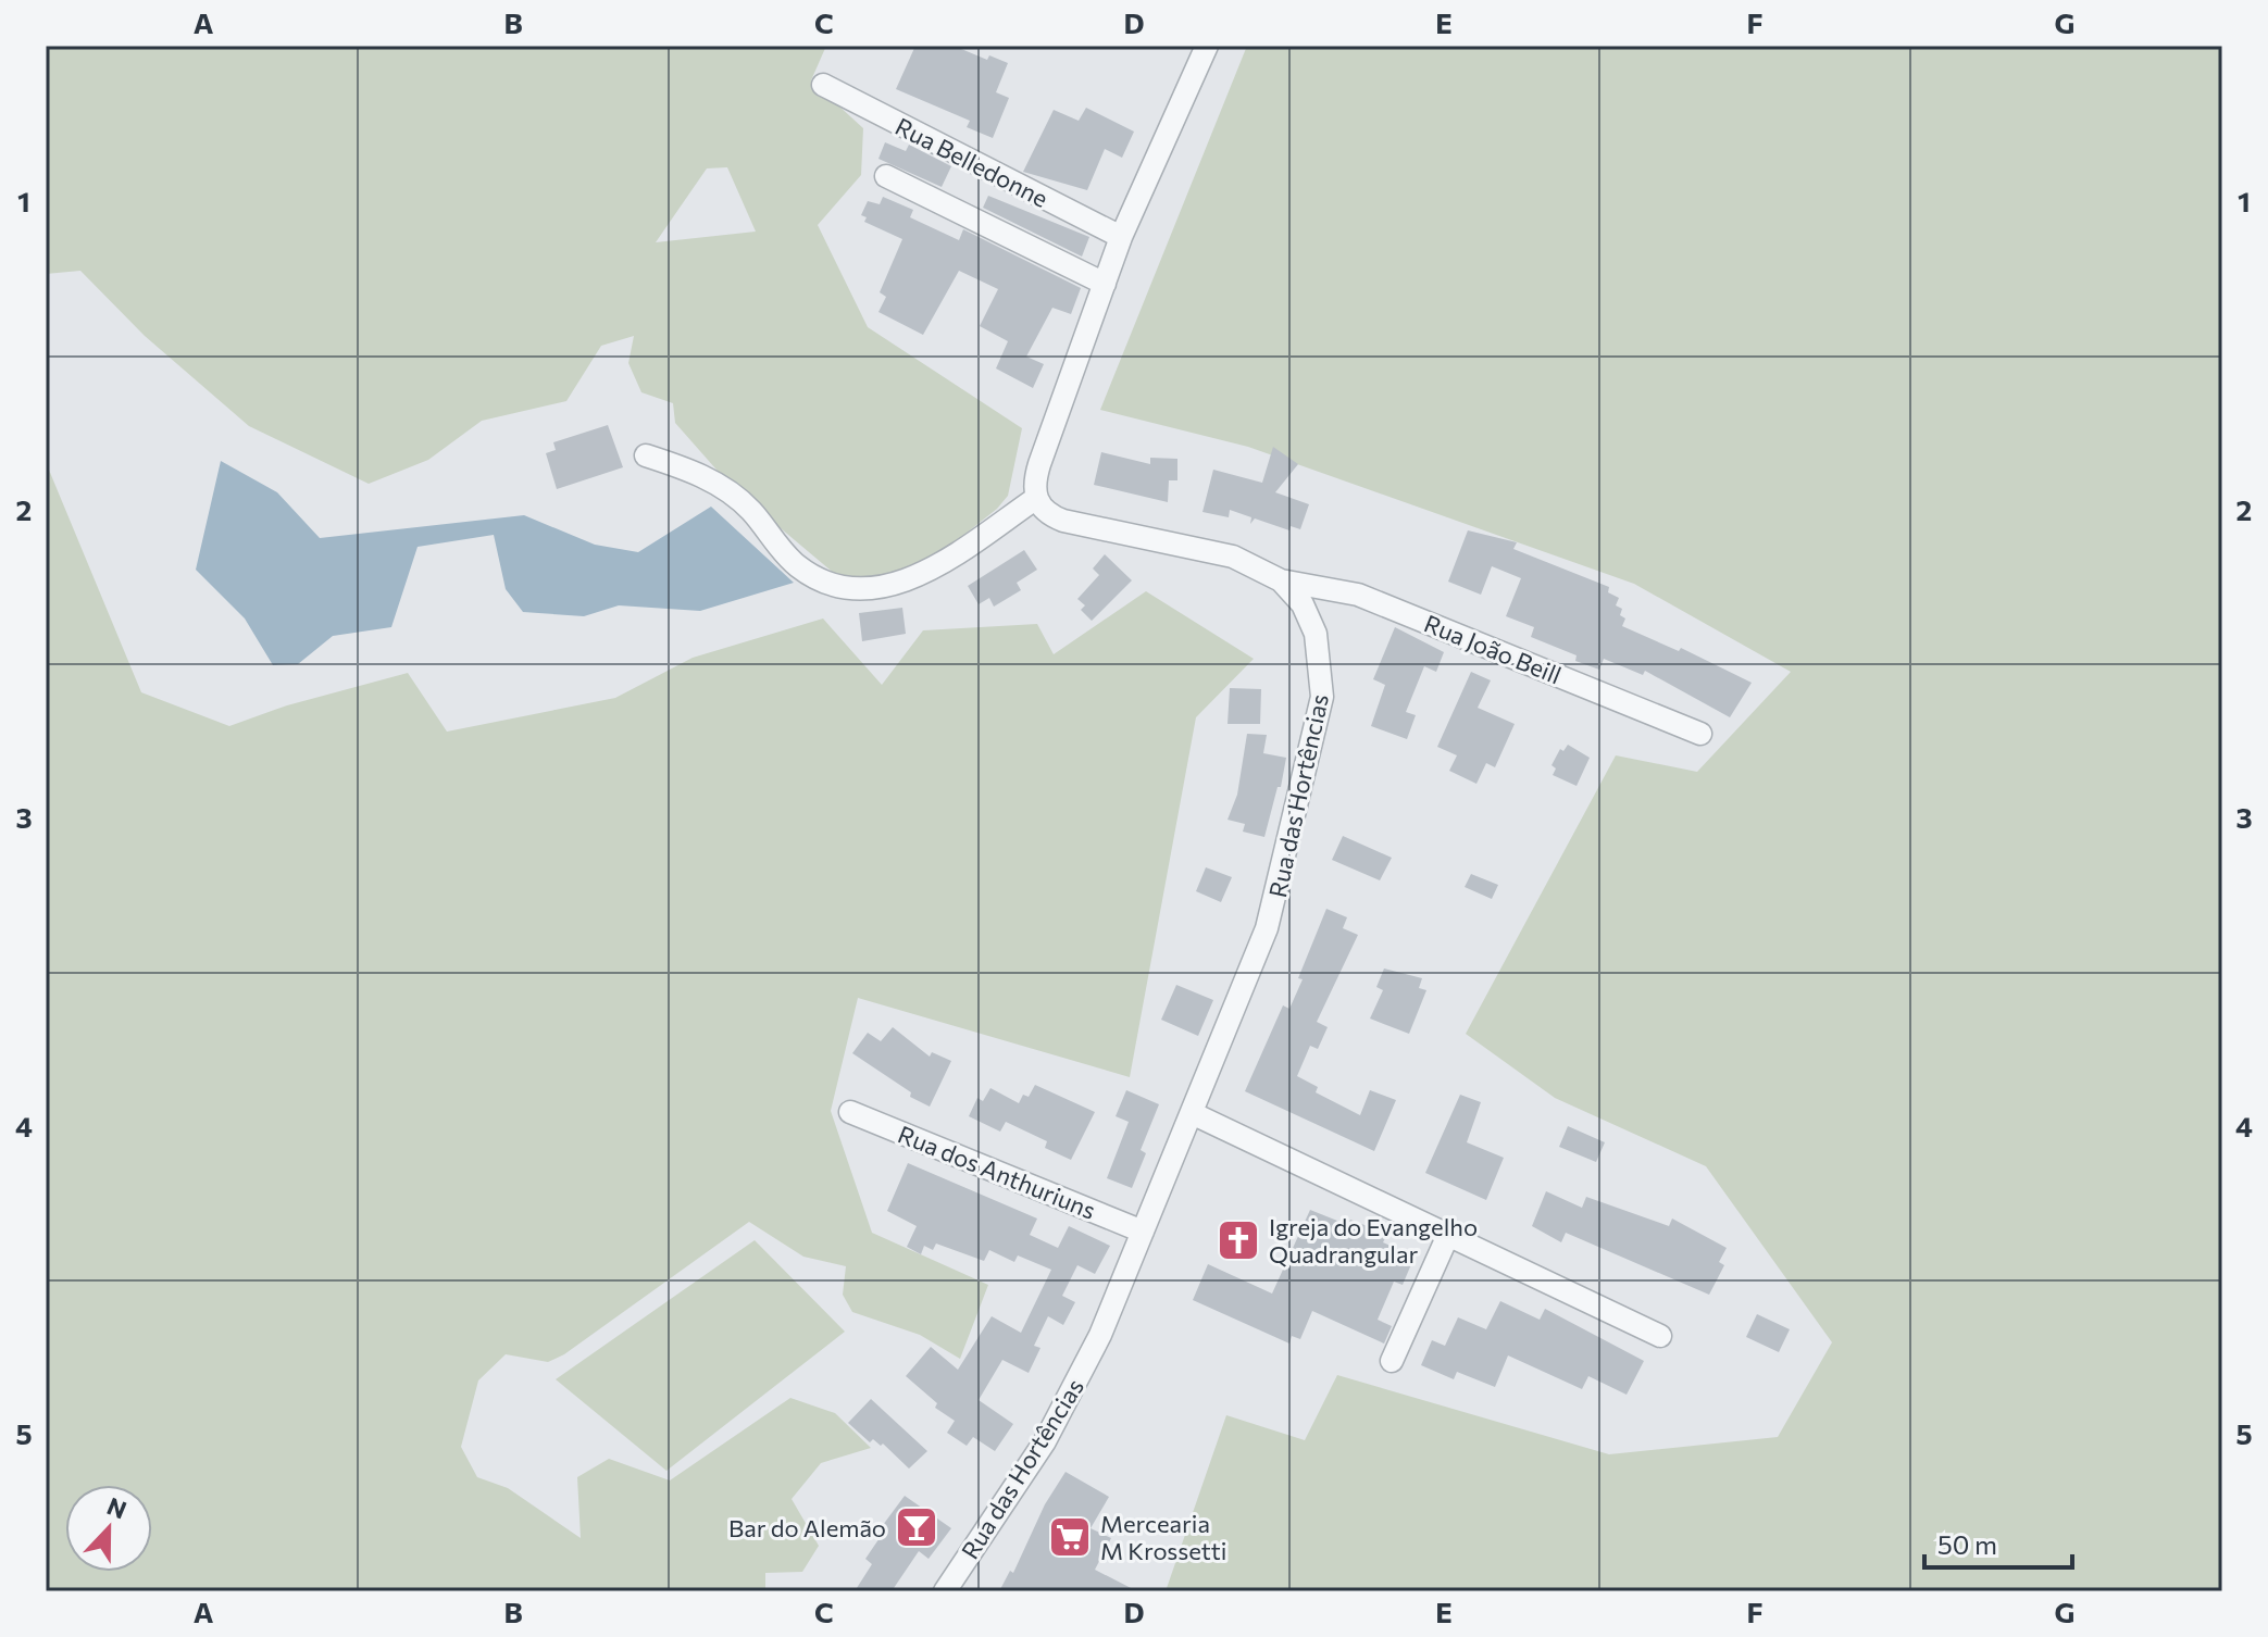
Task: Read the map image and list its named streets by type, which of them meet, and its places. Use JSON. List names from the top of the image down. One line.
{"streets":{"street":["Rua Belledonne","Rua João Beill","Rua das Hortências","Rua dos Anthuriuns"]},"crossings":[["Rua João Beill","Rua das Hortências"],["Rua das Hortências","Rua dos Anthuriuns"]],"places":{"church":["Igreja do Evangelho Quadrangular"],"bar":["Bar do Alemão"],"supermarket":["Mercearia M Krossetti"]},"scale_bar":"50 m","north":"top","grid":{"columns":["A","B","C","D","E","F","G"],"rows":["1","2","3","4","5"]}}
